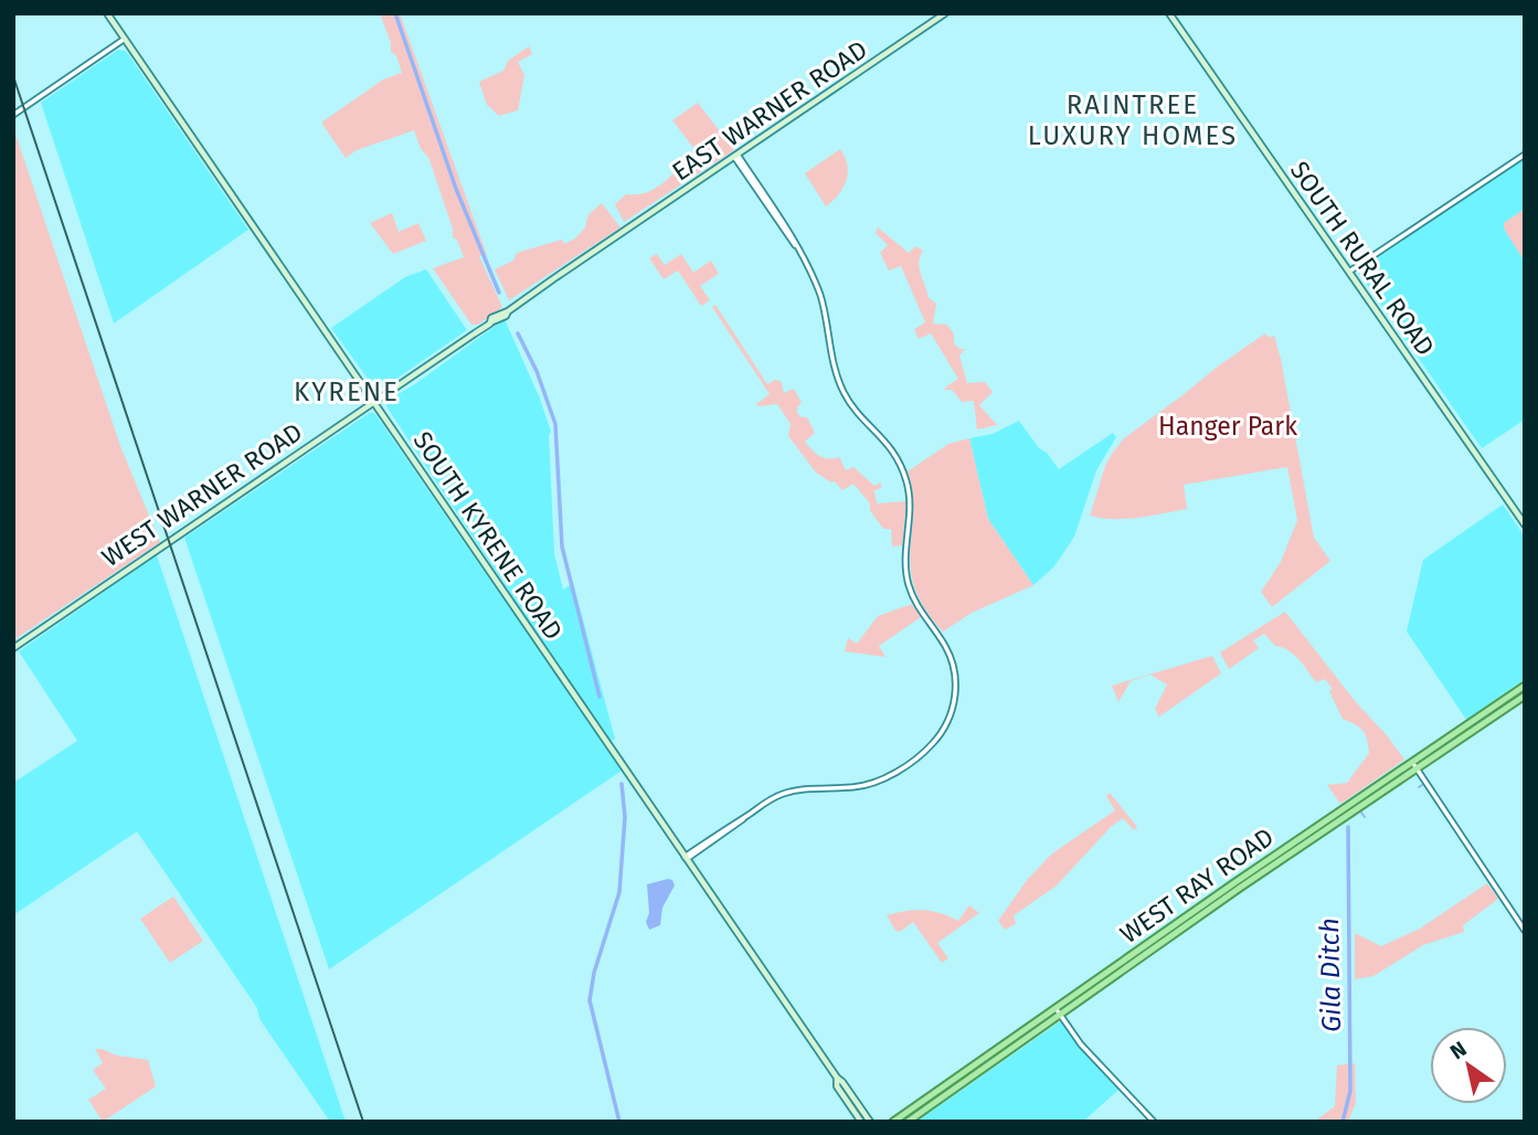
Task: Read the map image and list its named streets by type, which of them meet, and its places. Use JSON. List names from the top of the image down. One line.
{"streets":{"main road":["EAST WARNER ROAD","SOUTH RURAL ROAD","WEST WARNER ROAD","SOUTH KYRENE ROAD","WEST RAY ROAD"]},"crossings":[["EAST WARNER ROAD","WEST WARNER ROAD"],["WEST WARNER ROAD","SOUTH KYRENE ROAD"]],"districts":["RAINTREE LUXURY HOMES","KYRENE"],"water":["Gila Ditch"],"parks":["Hanger Park"],"north":"top left"}
